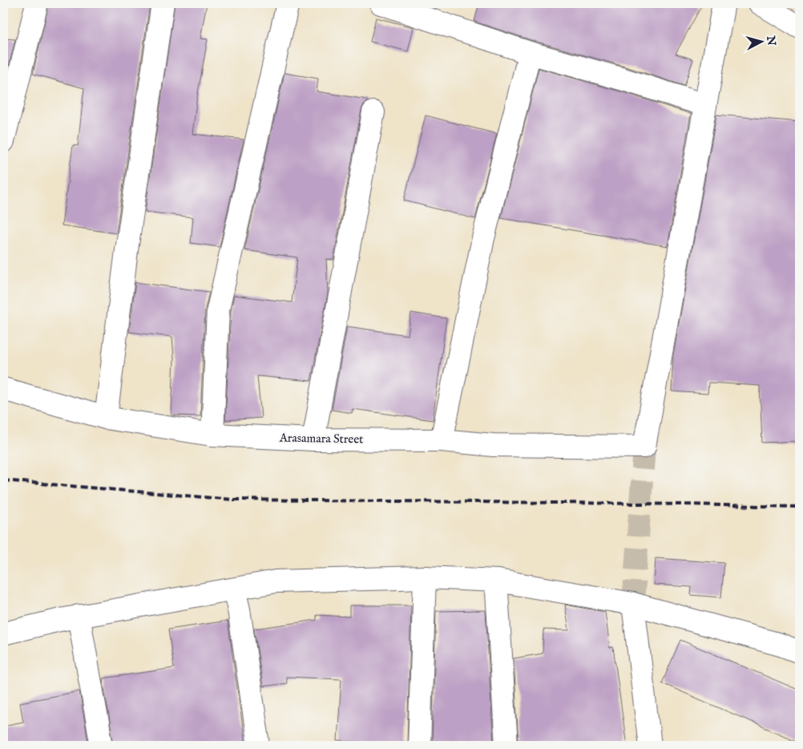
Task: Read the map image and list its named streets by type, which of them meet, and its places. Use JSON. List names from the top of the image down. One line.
{"streets":{"street":["Arasamara Street"]},"north":"right"}
